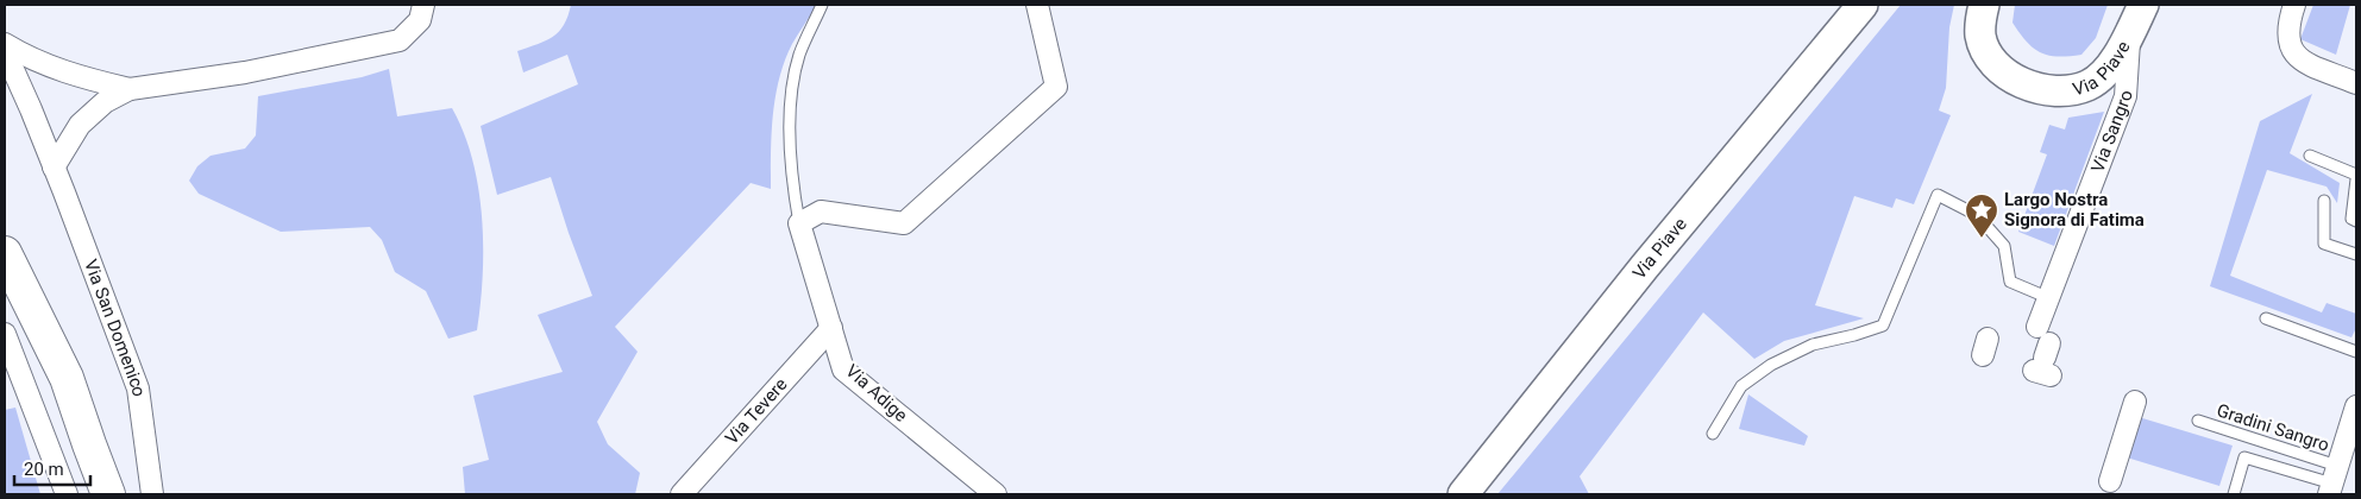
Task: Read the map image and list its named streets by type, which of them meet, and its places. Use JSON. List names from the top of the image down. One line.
{"streets":{"street":["Via Piave","Via Sangro","Via San Domenico","Via Adige","Via Tevere"],"lane":["Gradini Sangro"]},"crossings":[["Via Piave","Via Sangro"],["Via Adige","Via Tevere"]],"places":{"place":["Largo Nostra Signora di Fatima"]},"scale_bar":"20 m"}
